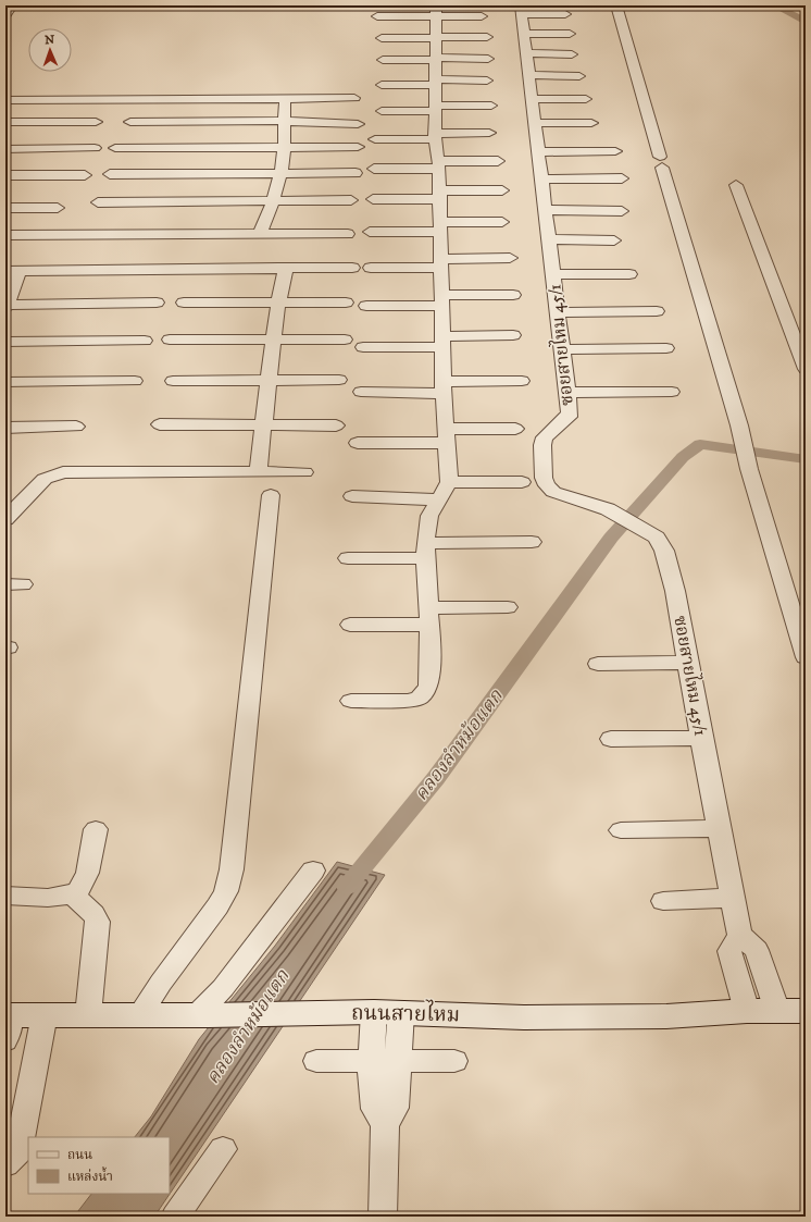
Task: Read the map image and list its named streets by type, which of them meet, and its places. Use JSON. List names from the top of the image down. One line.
{"streets":{"main road":["ถนนสายไหม"],"street":["ซอยสายไหม 45/1"]},"water":["คลองลำหม้อแตก"],"legend":["ถนน","แหล่งน้ำ"],"north":"top"}
